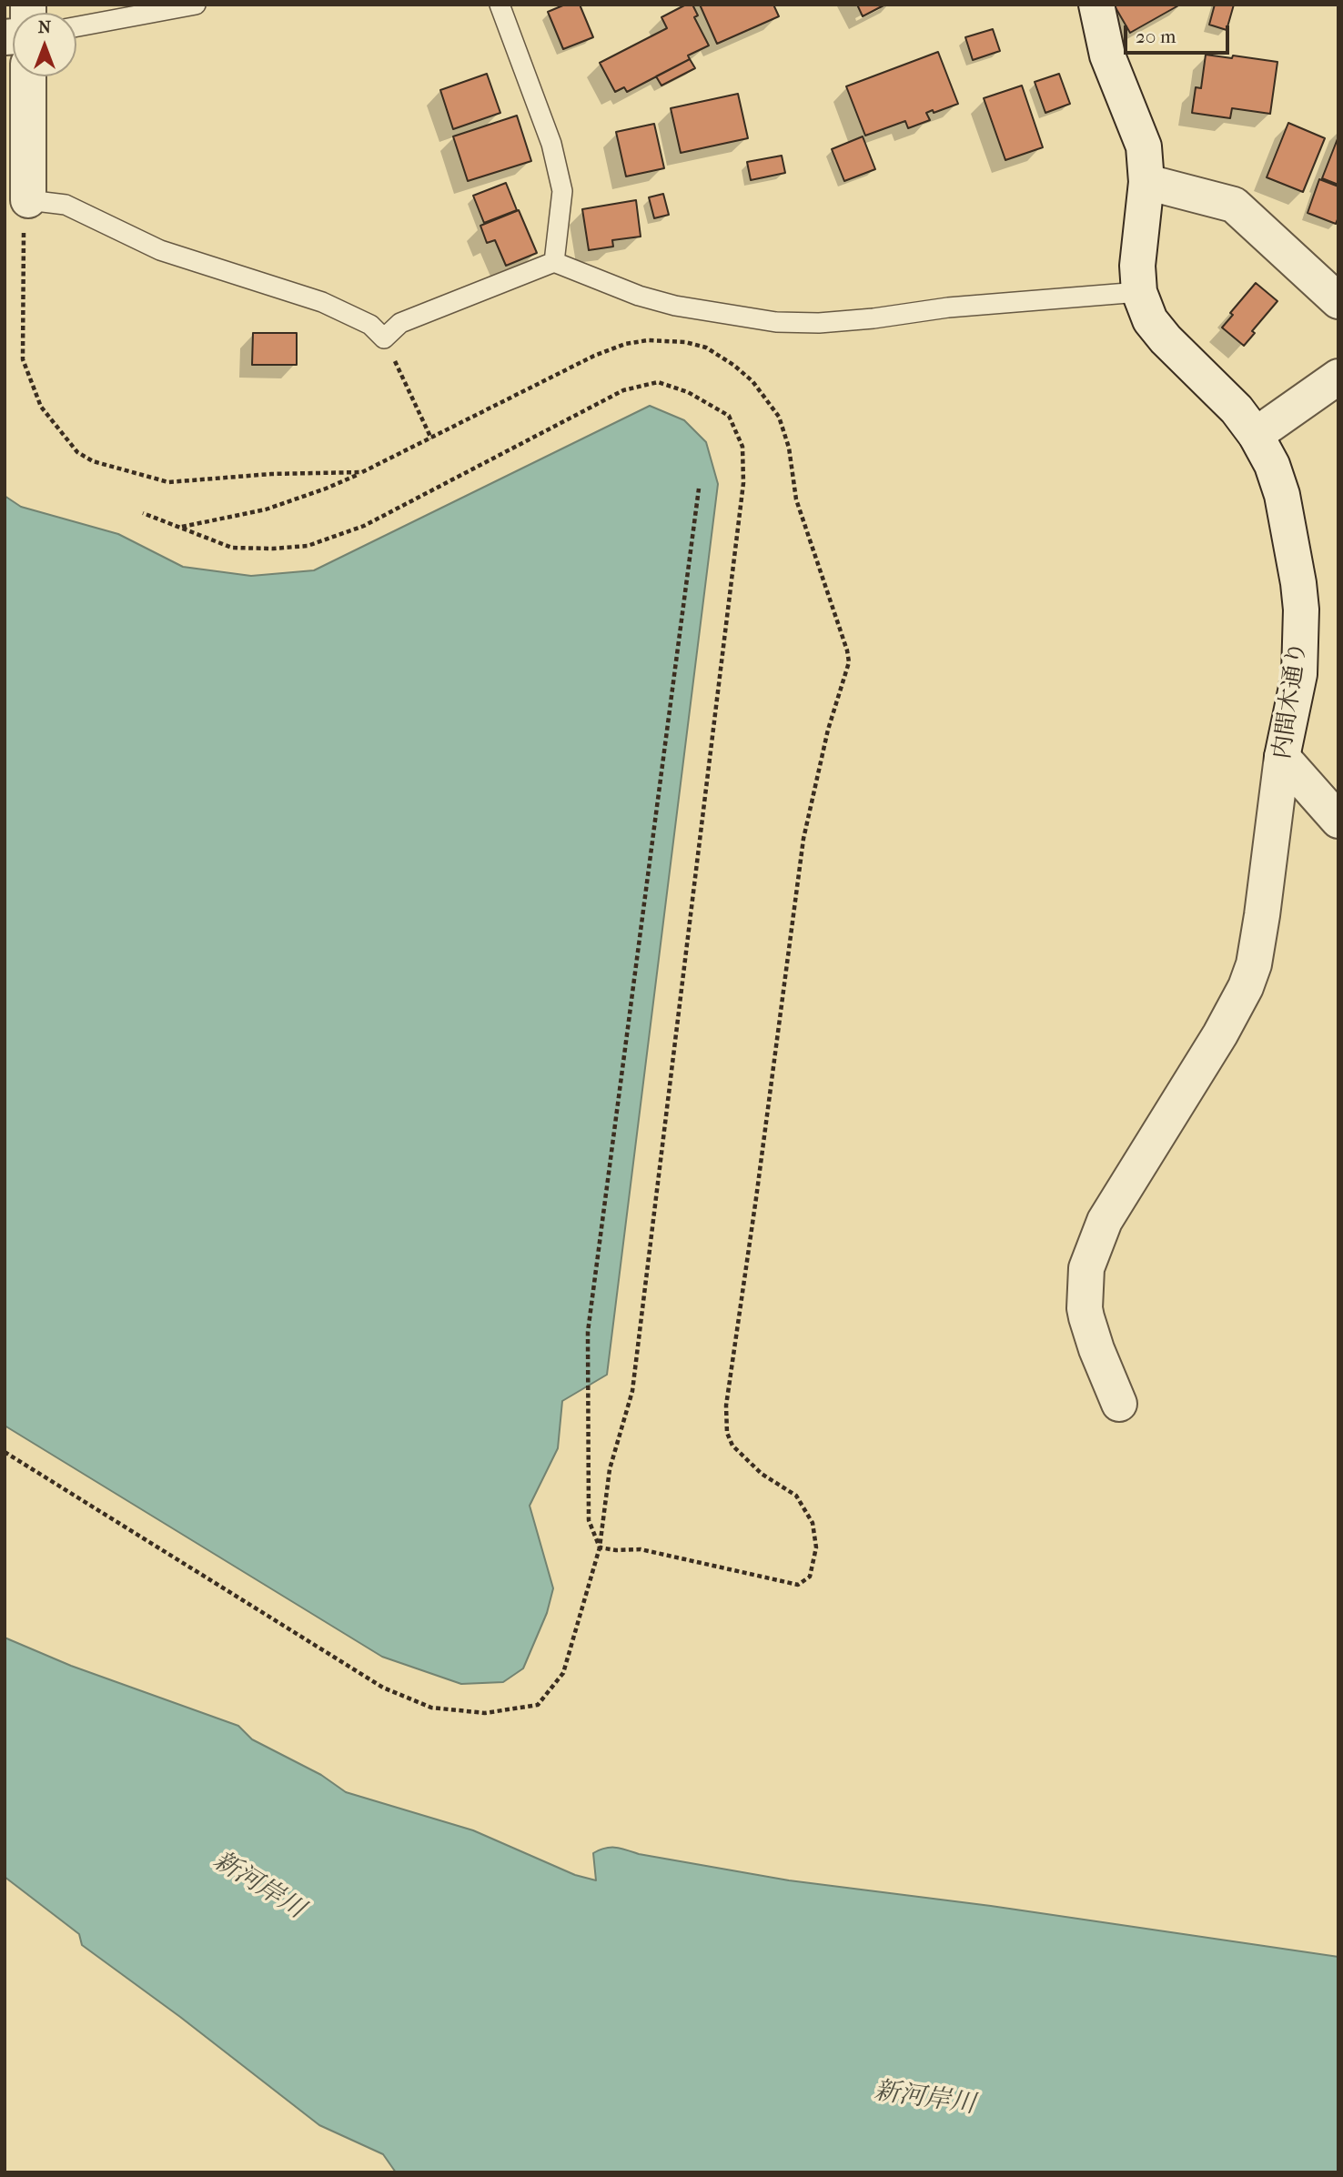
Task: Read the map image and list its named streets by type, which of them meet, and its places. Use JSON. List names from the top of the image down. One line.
{"streets":{"street":["内間木通り"]},"water":["新河岸川"],"scale_bar":"20 m","north":"top"}
